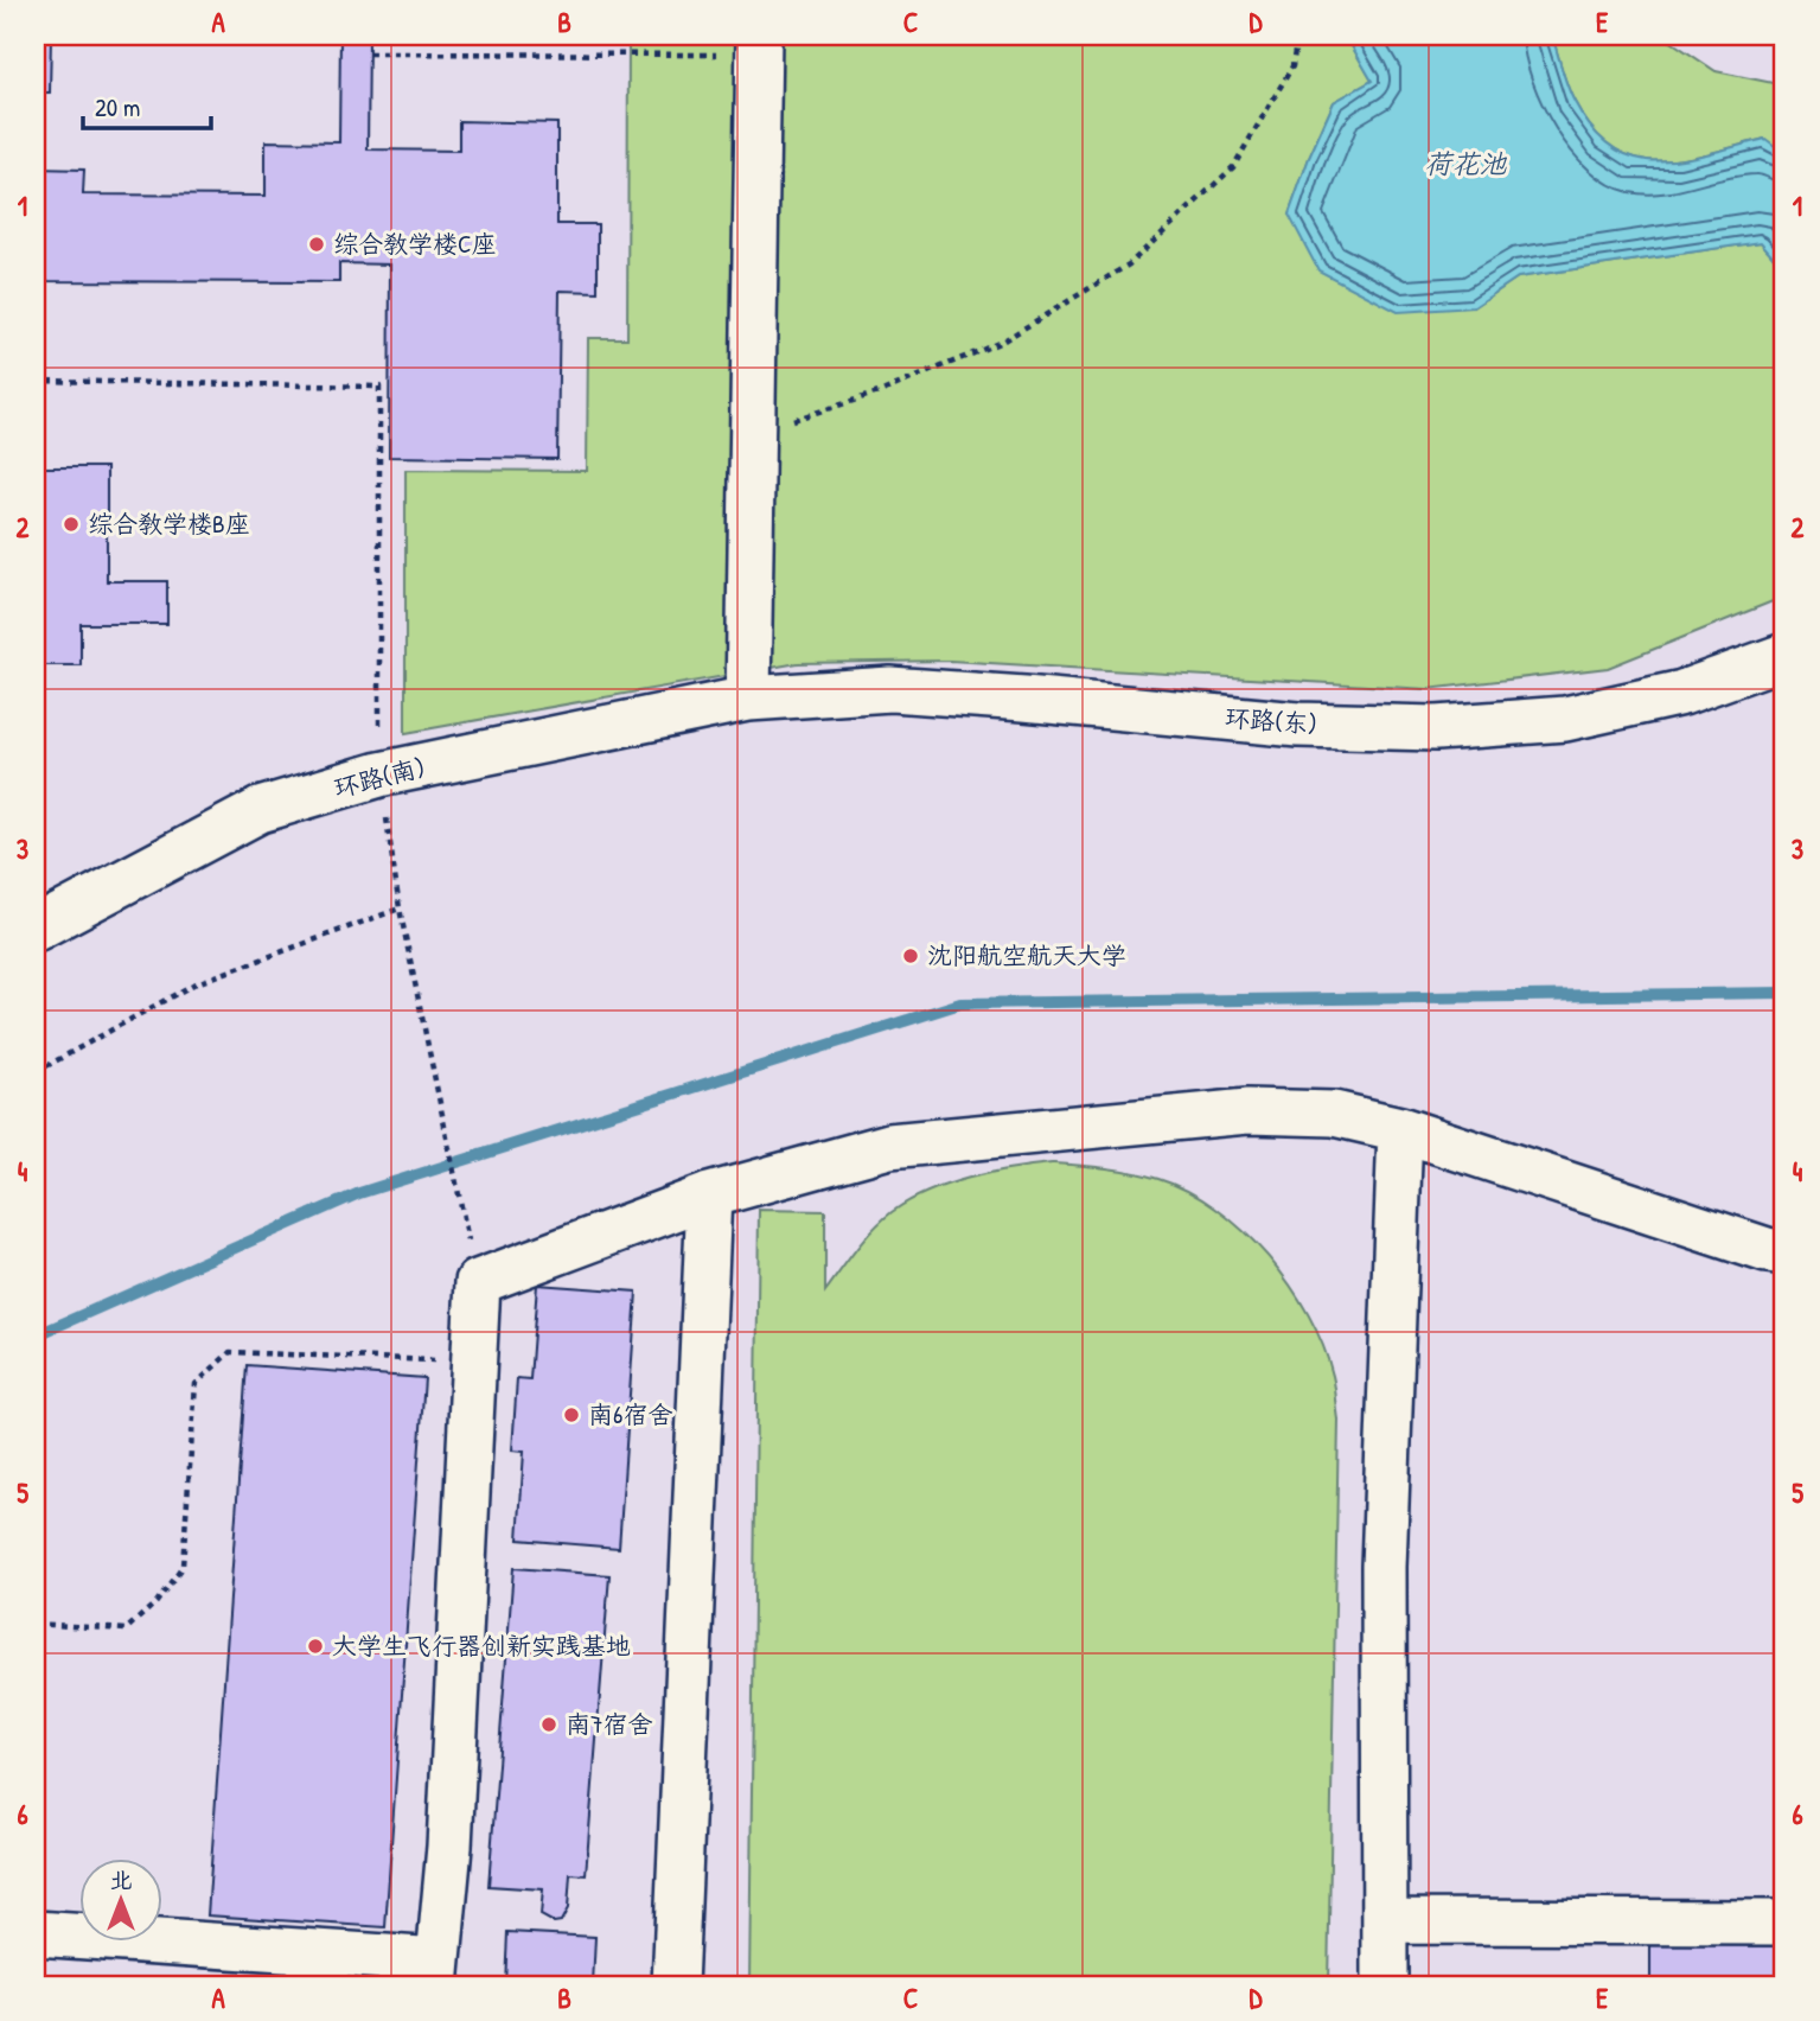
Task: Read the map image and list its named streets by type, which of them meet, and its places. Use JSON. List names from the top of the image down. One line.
{"streets":{"street":["环路(东)","环路(南)"]},"crossings":[["环路(东)","环路(南)"]],"water":["荷花池"],"places":["综合教学楼C座","综合教学楼B座","沈阳航空航天大学","南6宿舍","大学生飞行器创新实践基地","南7宿舍"],"scale_bar":"20 m","north":"top","grid":{"columns":["A","B","C","D","E"],"rows":["1","2","3","4","5","6"]}}
